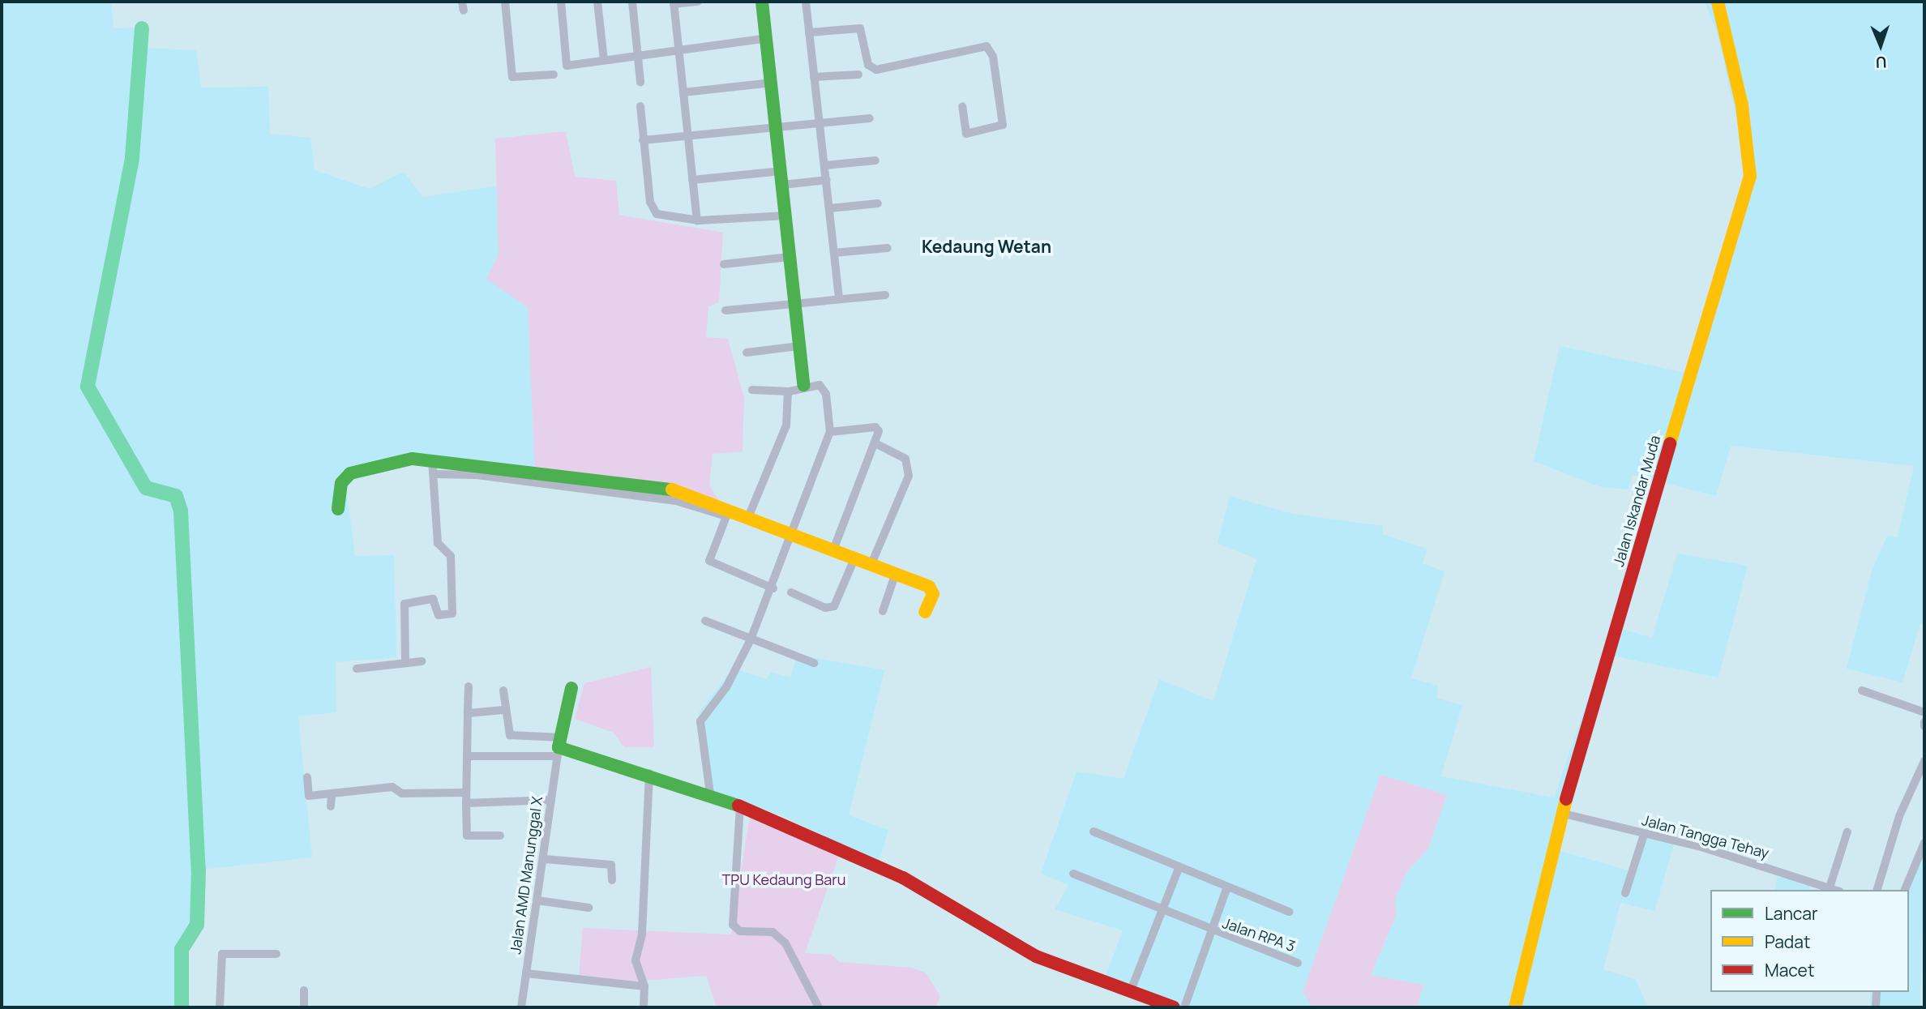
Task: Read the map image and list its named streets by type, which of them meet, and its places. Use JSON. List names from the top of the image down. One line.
{"streets":{"street":["Jalan Iskandar Muda","Jalan Tangga Tehay","Jalan AMD Manunggal X","Jalan RPA 3"]},"crossings":[["Jalan Iskandar Muda","Jalan Tangga Tehay"]],"districts":["Kedaung Wetan"],"parks":["TPU Kedaung Baru"],"legend":["Lancar","Padat","Macet"],"north":"bottom"}
